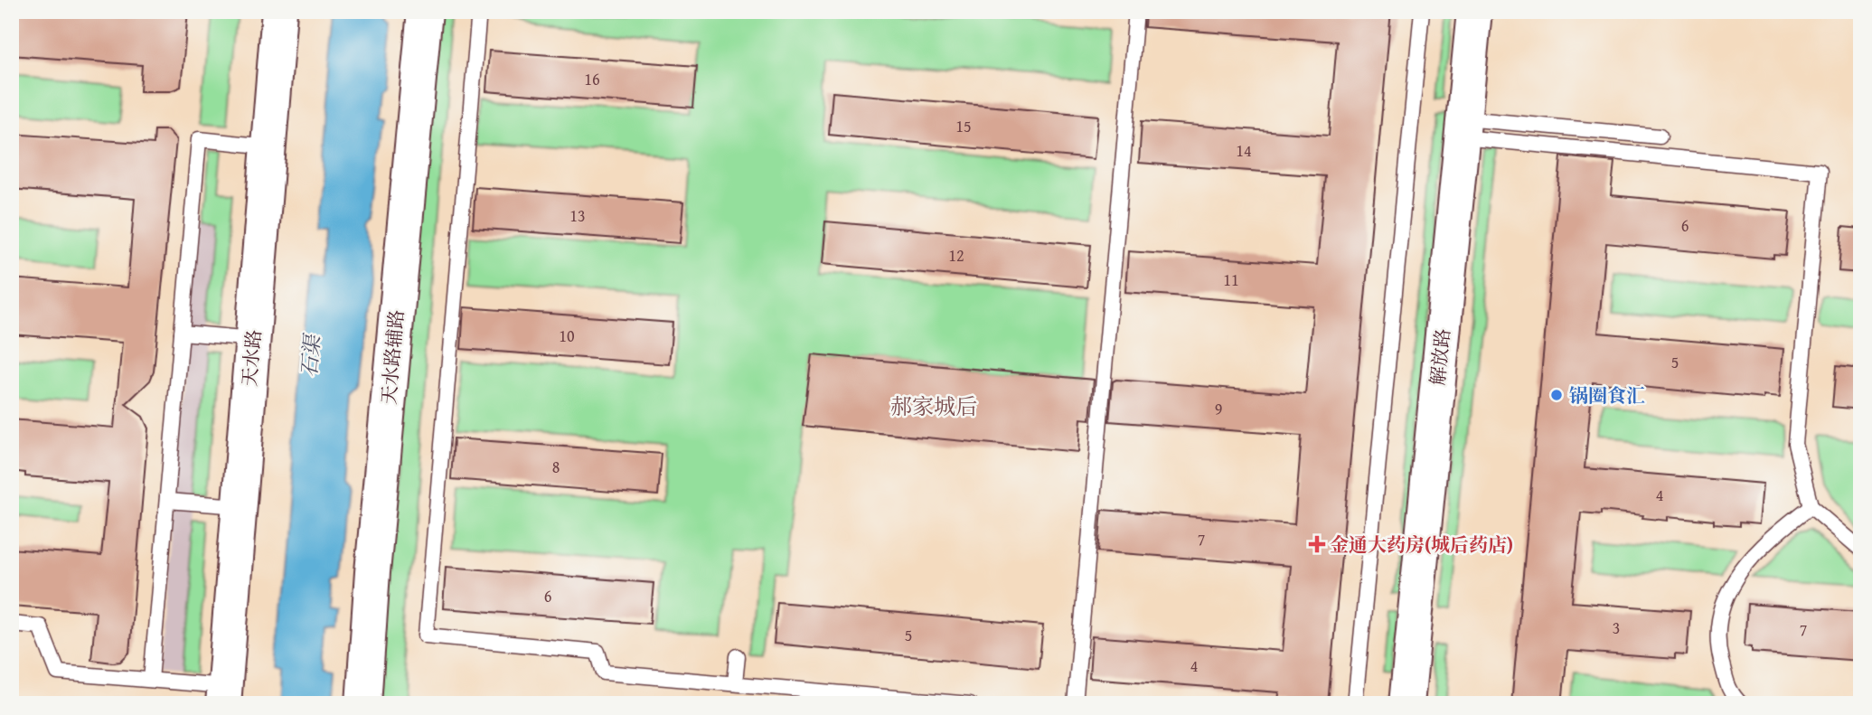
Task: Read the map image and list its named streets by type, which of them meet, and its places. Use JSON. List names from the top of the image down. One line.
{"streets":{"street":["天水路辅路","解放路","天水路"]},"districts":["郝家城后"],"water":["石渠"],"places":{"other":["锅圈食汇"],"health":["金通大药房(城后药店)"]},"house_numbers":["16","15","14","13","6","12","11","10","5","9","8","4","7","6","3","7","5","4"]}
